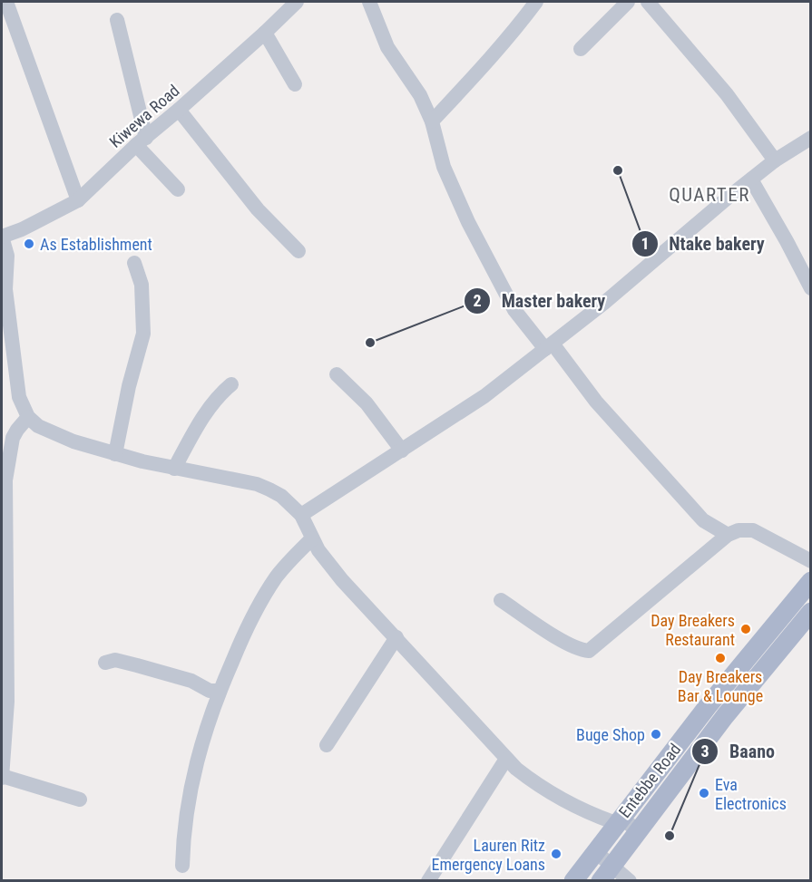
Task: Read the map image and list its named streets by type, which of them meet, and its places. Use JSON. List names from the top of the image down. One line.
{"streets":{"main road":["Entebbe Road"],"street":["Kiwewa Road"]},"districts":["QUARTER"],"places":["Ntake bakery","As Establishment","Master bakery","Day Breakers Restaurant","Day Breakers Bar & Lounge","Buge Shop","Eva Electronics","Baano","Lauren Ritz Emergency Loans"]}
